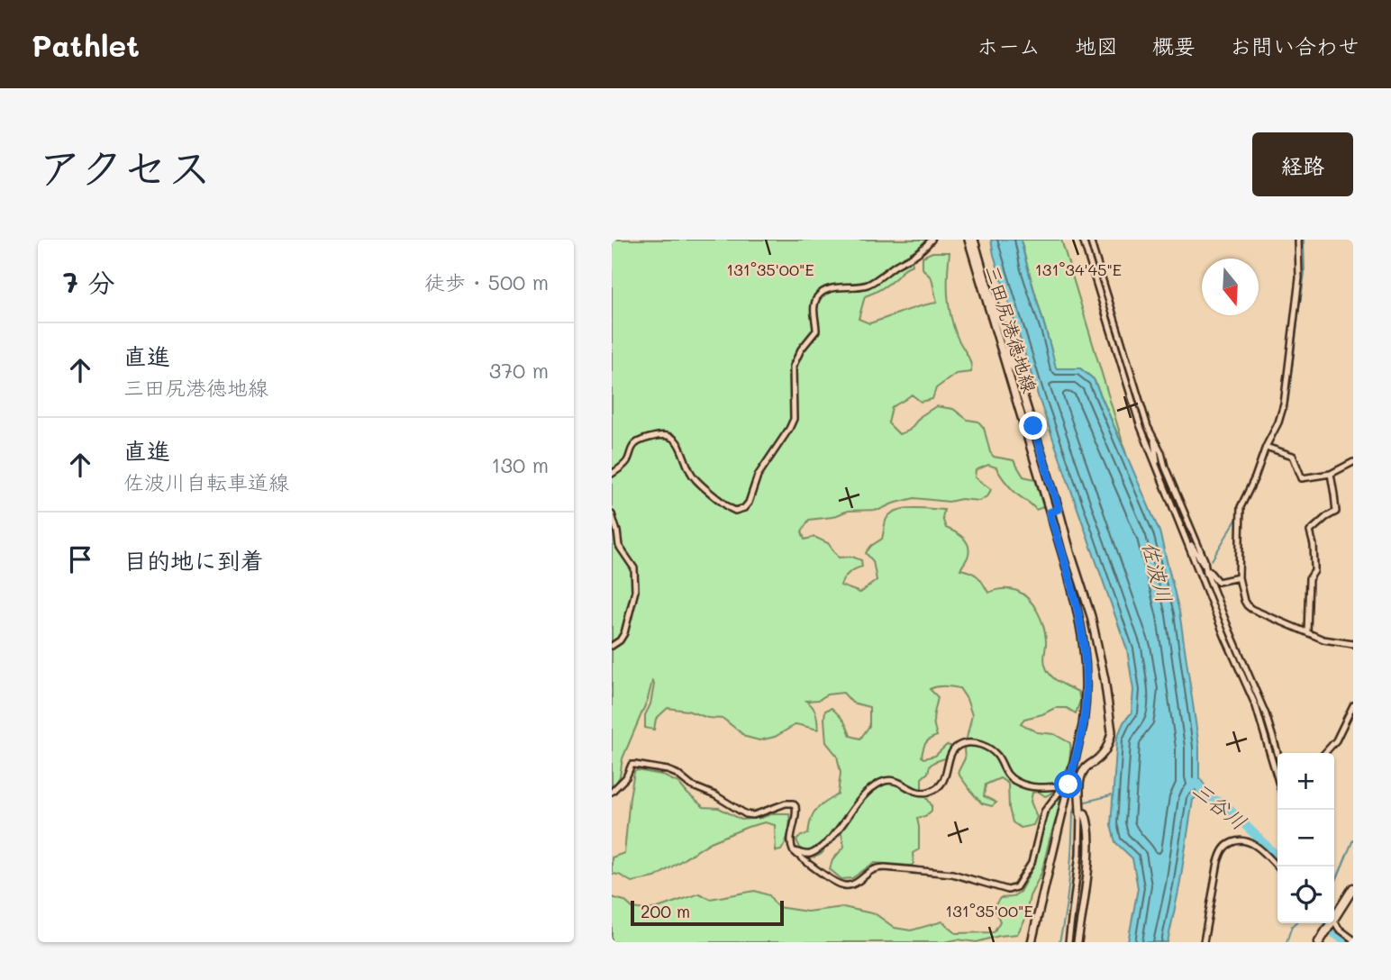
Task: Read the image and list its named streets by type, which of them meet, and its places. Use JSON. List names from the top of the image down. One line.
{"streets":{"main road":["三田尻港徳地線"]},"water":["佐波川","三谷川"],"scale_bar":"200 m","north":"bottom","page":{"header":"Pathlet","nav":["ホーム","地図","概要","お問い合わせ"],"title":"アクセス","buttons":"経路","heading":["7 分","徒歩 · 500 m"],"list":[["直進","三田尻港徳地線","370 m"],["直進","佐波川自転車道線","130 m"],"目的地に到着"],"map_buttons":["+","−"],"scale":"200 m"},"coordinates":["131°35'00\"E","131°34'45\"E"]}
